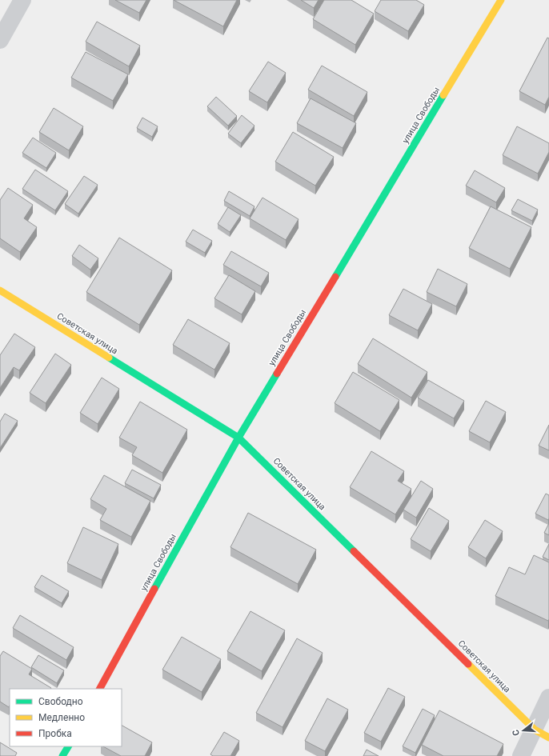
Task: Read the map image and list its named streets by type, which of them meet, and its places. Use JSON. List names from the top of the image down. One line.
{"streets":{"street":["улица Свободы","Советская улица"]},"crossings":[["улица Свободы","Советская улица"]],"legend":["Свободно","Медленно","Пробка"],"north":"left"}
